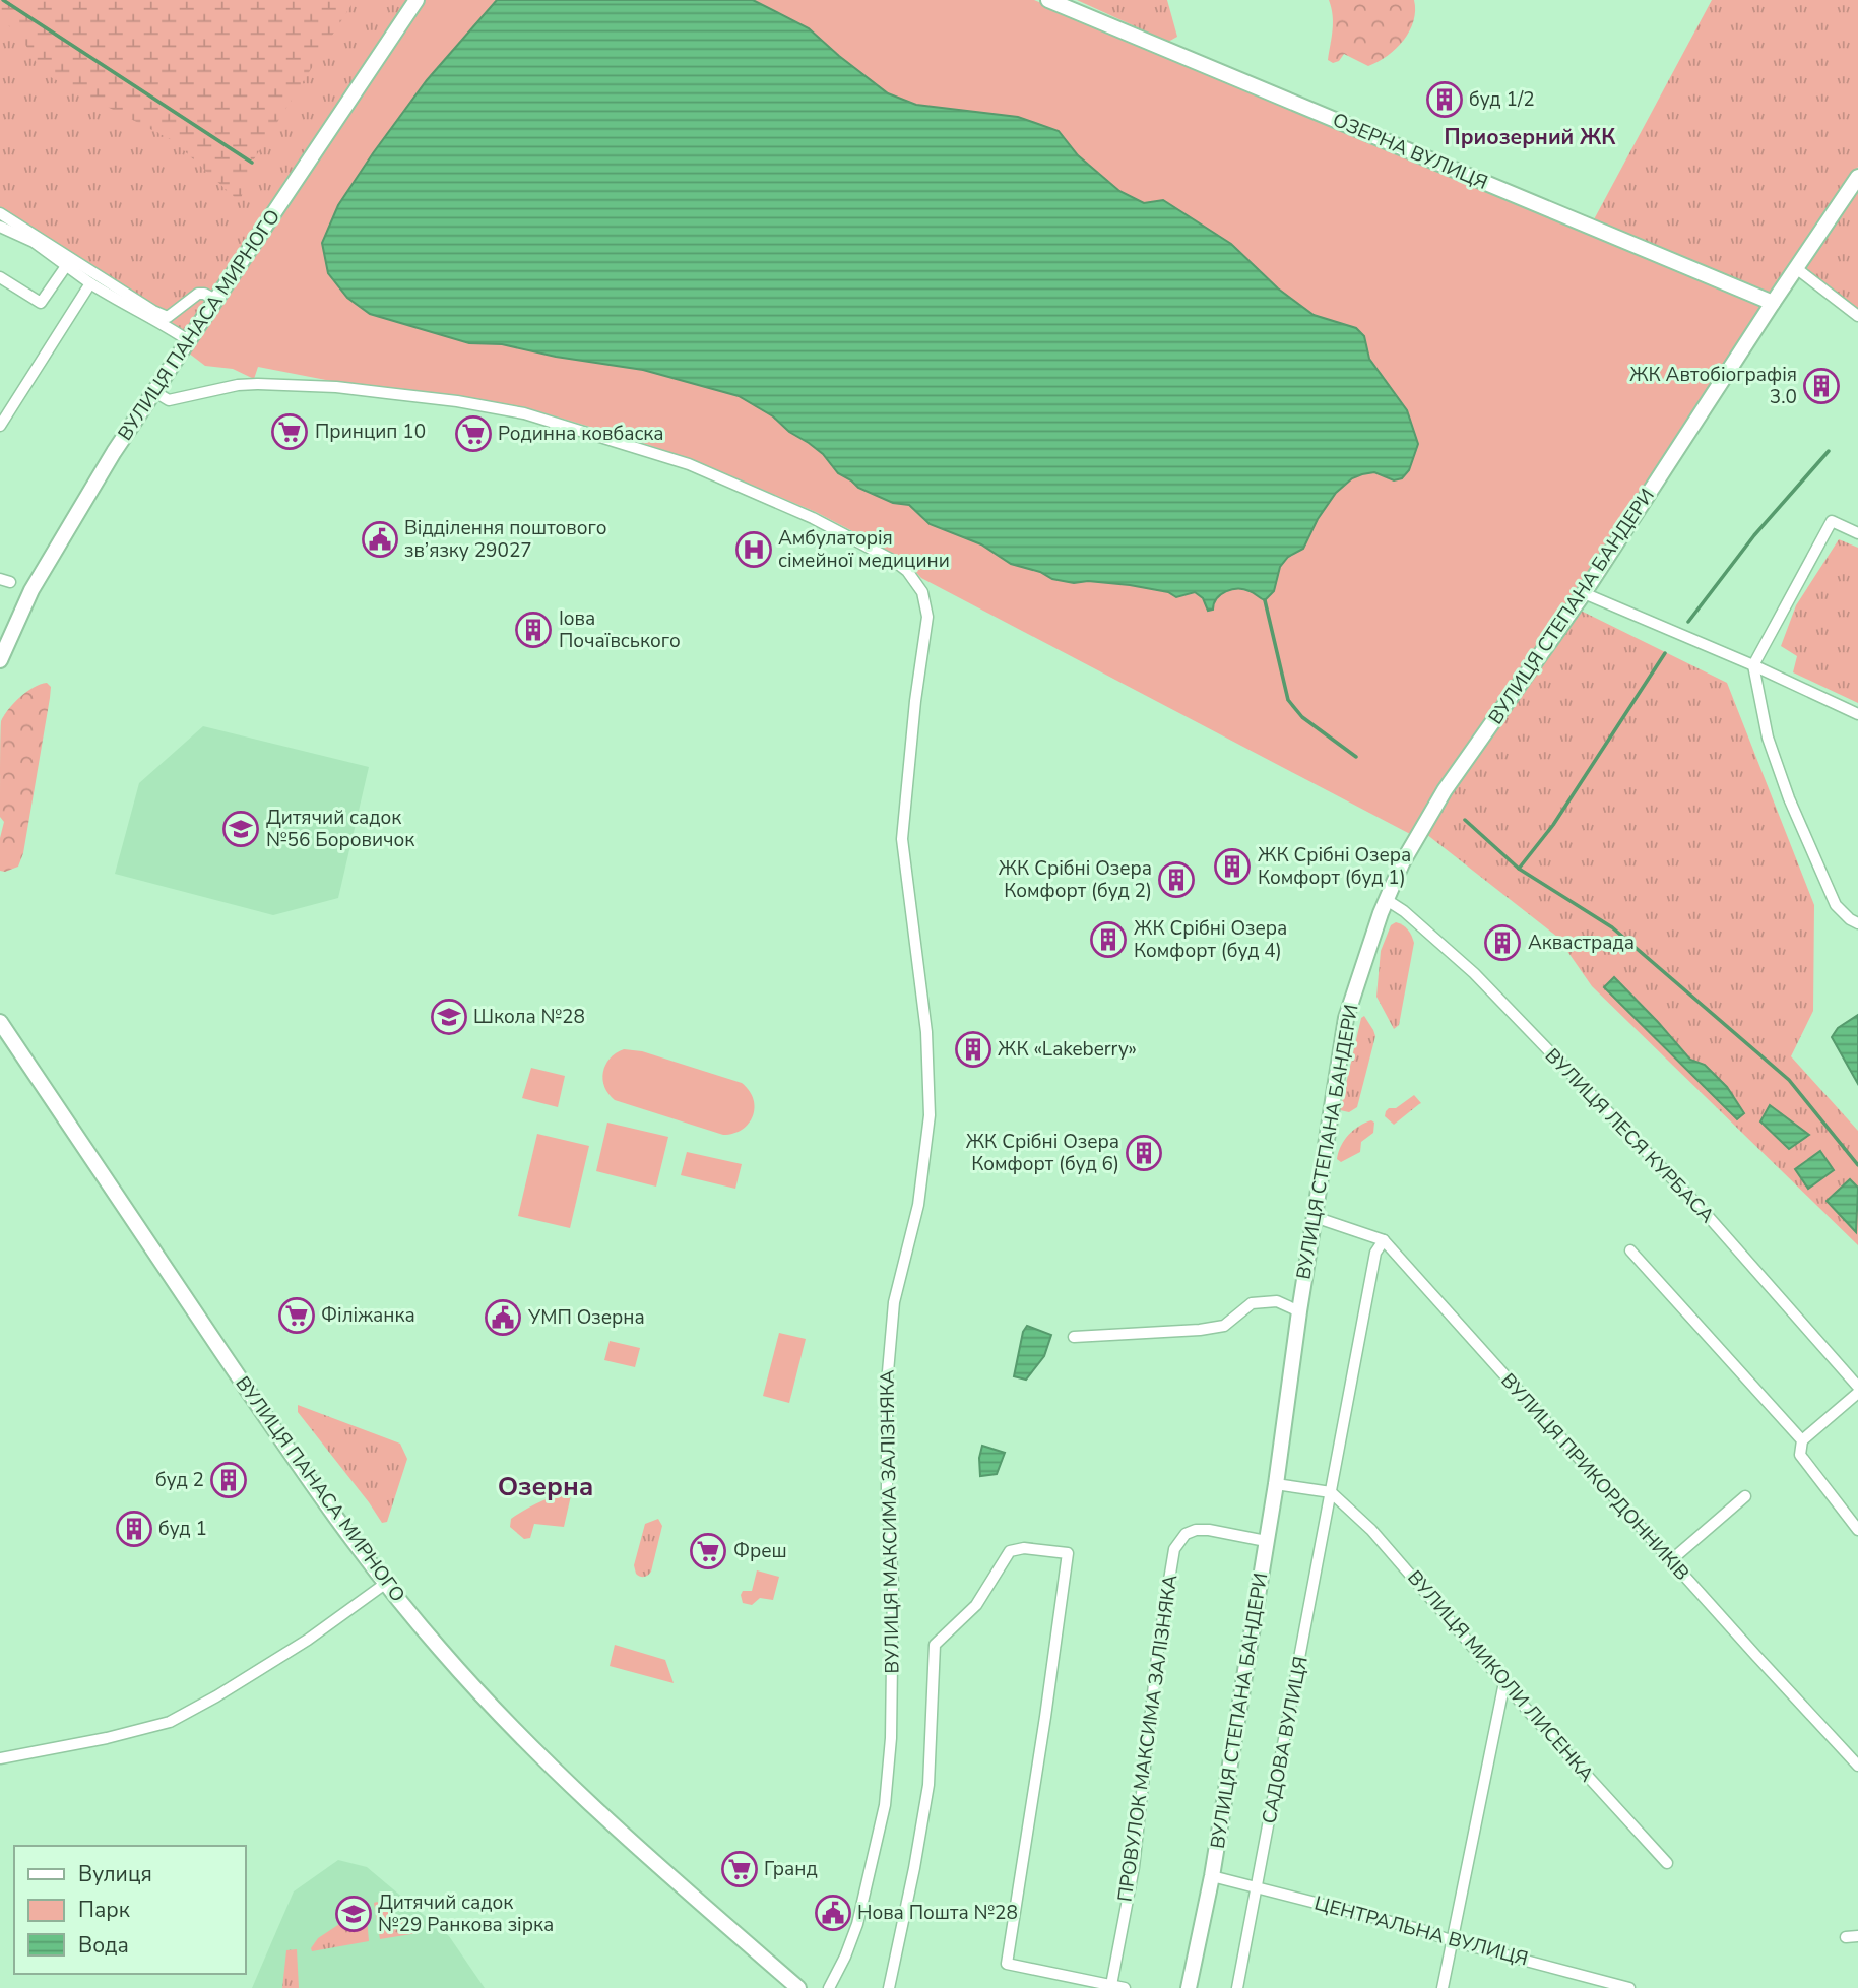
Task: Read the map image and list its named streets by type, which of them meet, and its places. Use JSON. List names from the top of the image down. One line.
{"streets":{"main road":["ОЗЕРНА ВУЛИЦЯ","ВУЛИЦЯ ПАНАСА МИРНОГО","ВУЛИЦЯ СТЕПАНА БАНДЕРИ"],"street":["ВУЛИЦЯ ЛЕСЯ КУРБАСА","ВУЛИЦЯ ПРИКОРДОННИКІВ","ВУЛИЦЯ МАКСИМА ЗАЛІЗНЯКА","ВУЛИЦЯ МИКОЛИ ЛИСЕНКА","ПРОВУЛОК МАКСИМА ЗАЛІЗНЯКА","САДОВА ВУЛИЦЯ","ЦЕНТРАЛЬНА ВУЛИЦЯ"]},"crossings":[["ОЗЕРНА ВУЛИЦЯ","ВУЛИЦЯ СТЕПАНА БАНДЕРИ"],["ВУЛИЦЯ ПАНАСА МИРНОГО","ВУЛИЦЯ МАКСИМА ЗАЛІЗНЯКА"],["ВУЛИЦЯ СТЕПАНА БАНДЕРИ","ВУЛИЦЯ ЛЕСЯ КУРБАСА"],["ВУЛИЦЯ СТЕПАНА БАНДЕРИ","ВУЛИЦЯ ПРИКОРДОННИКІВ"],["ВУЛИЦЯ СТЕПАНА БАНДЕРИ","ПРОВУЛОК МАКСИМА ЗАЛІЗНЯКА"],["ВУЛИЦЯ СТЕПАНА БАНДЕРИ","ЦЕНТРАЛЬНА ВУЛИЦЯ"],["ВУЛИЦЯ ПРИКОРДОННИКІВ","САДОВА ВУЛИЦЯ"],["ВУЛИЦЯ МАКСИМА ЗАЛІЗНЯКА","ПРОВУЛОК МАКСИМА ЗАЛІЗНЯКА"],["ВУЛИЦЯ МИКОЛИ ЛИСЕНКА","САДОВА ВУЛИЦЯ"],["САДОВА ВУЛИЦЯ","ЦЕНТРАЛЬНА ВУЛИЦЯ"]],"districts":["Приозерний ЖК","Озерна"],"places":{"building":["буд 1/2","ЖК Автобіографія 3.0","Іова Почаївського","ЖК Срібні Озера Комфорт (буд 1)","ЖК Срібні Озера Комфорт (буд 2)","ЖК Срібні Озера Комфорт (буд 4)","Аквастрада","ЖК «Lakeberry»","ЖК Срібні Озера Комфорт (буд 6)","буд 2","буд 1"],"supermarket":["Принцип 10","Родинна ковбаска","Філіжанка","Фреш","Гранд"],"public building":["Відділення поштового зв’язку 29027","УМП Озерна","Нова Пошта №28"],"hospital":["Амбулаторія сімейної медицини"],"school or university":["Дитячий садок №56 Боровичок","Школа №28","Дитячий садок №29 Ранкова зірка"]},"legend":["Вулиця","Парк","Вода"]}
